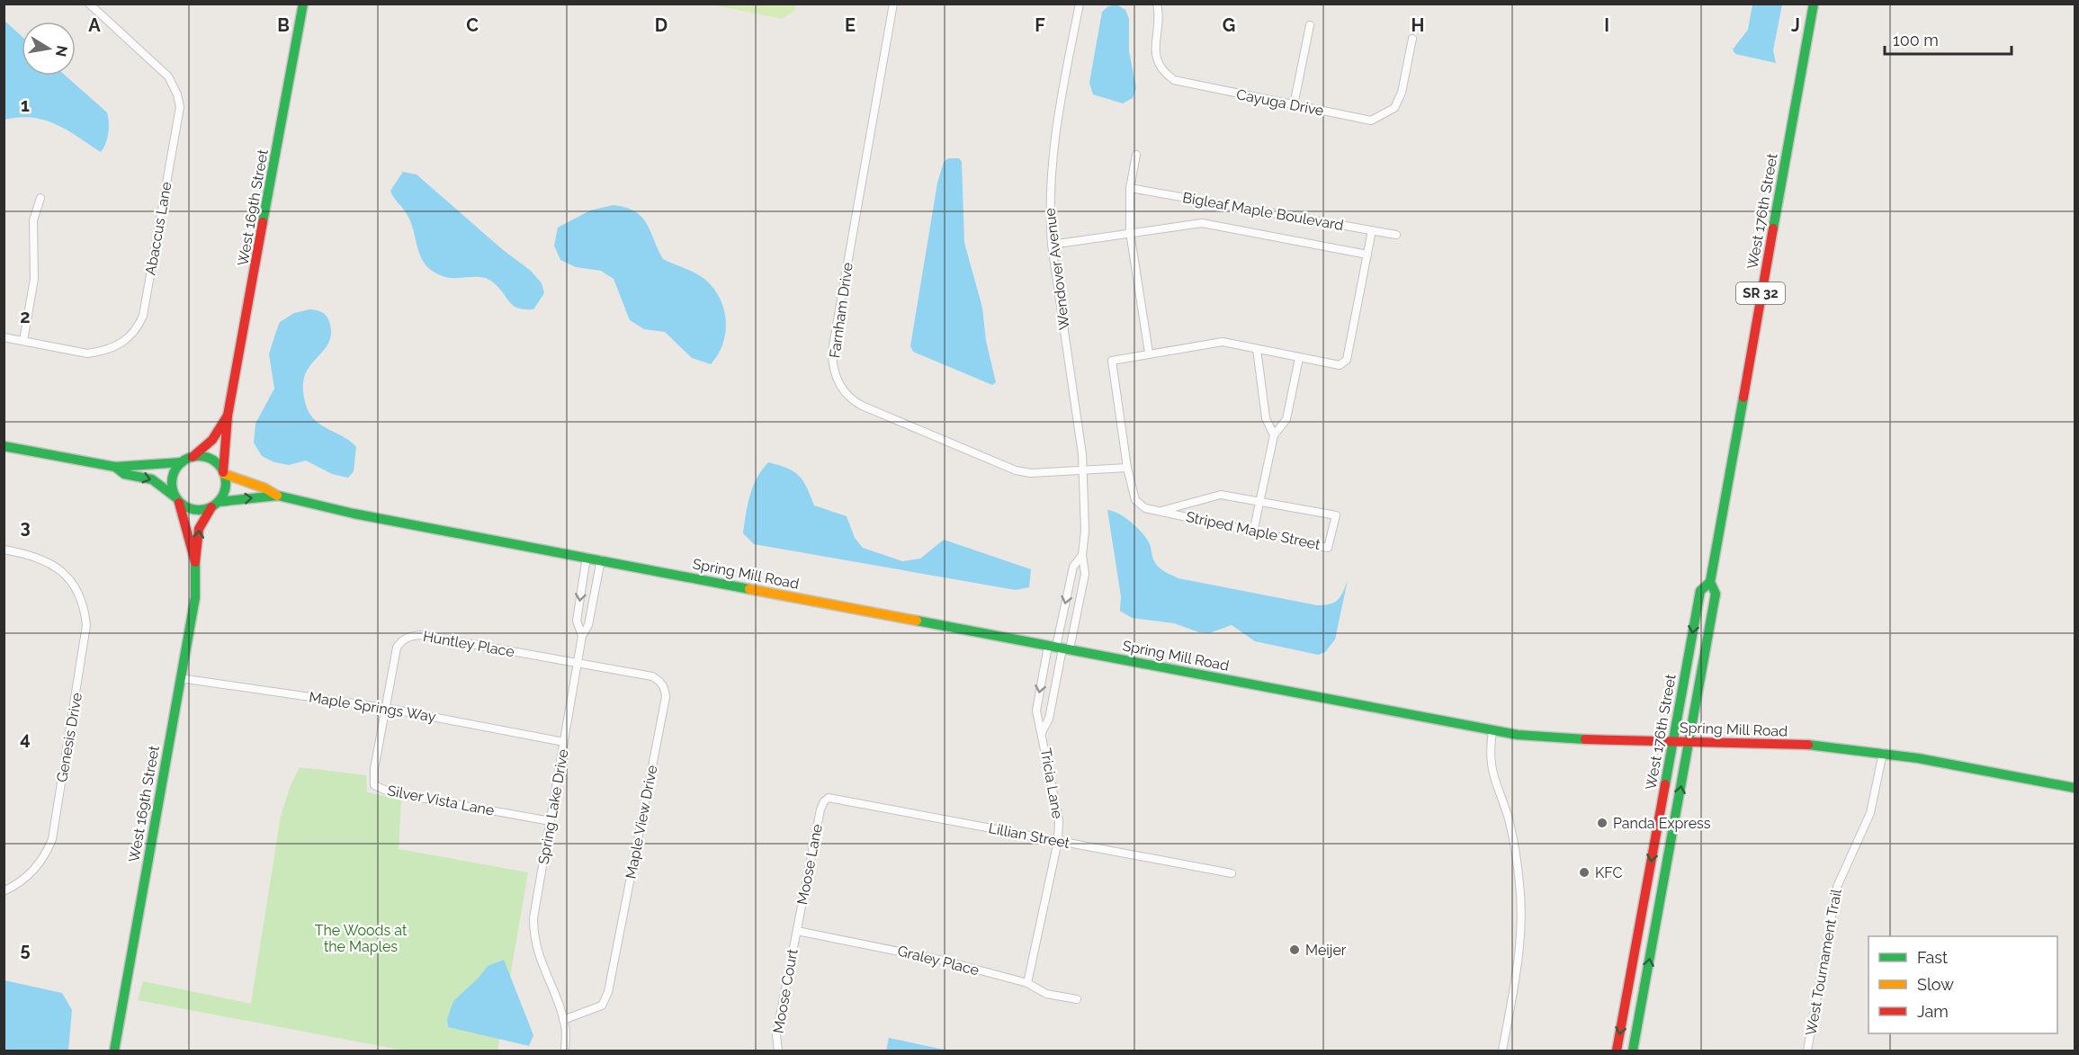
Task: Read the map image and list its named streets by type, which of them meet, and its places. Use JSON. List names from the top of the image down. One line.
{"streets":{"street":["Cayuga Drive","West 169th Street","Bigleaf Maple Boulevard","West 176th Street","Abaccus Lane","Wendover Avenue","SR 32","Farnham Drive","Striped Maple Street","Spring Mill Road","Huntley Place","Maple Springs Way","Genesis Drive","Tricia Lane","Silver Vista Lane","Spring Lake Drive","Maple View Drive","Lillian Street","Moose Lane","Graley Place","West Tournament Trail","Moose Court"]},"crossings":[["West 169th Street","Spring Mill Road"],["West 169th Street","Maple Springs Way"],["Bigleaf Maple Boulevard","Wendover Avenue"],["West 176th Street","Spring Mill Road"],["Wendover Avenue","Farnham Drive"],["Wendover Avenue","Spring Mill Road"],["Wendover Avenue","Tricia Lane"],["Spring Mill Road","Tricia Lane"],["Spring Mill Road","Spring Lake Drive"],["Spring Mill Road","West Tournament Trail"],["Huntley Place","Maple Springs Way"],["Huntley Place","Silver Vista Lane"],["Huntley Place","Spring Lake Drive"],["Huntley Place","Maple View Drive"],["Maple Springs Way","Silver Vista Lane"],["Maple Springs Way","Spring Lake Drive"],["Tricia Lane","Lillian Street"],["Tricia Lane","Graley Place"],["Silver Vista Lane","Spring Lake Drive"],["Spring Lake Drive","Maple View Drive"],["Lillian Street","Moose Lane"],["Moose Lane","Graley Place"],["Moose Lane","Moose Court"],["Graley Place","Moose Court"]],"parks":["The Woods at the Maples"],"places":["Panda Express","KFC","Meijer"],"legend":["Fast","Slow","Jam"],"scale_bar":"100 m","north":"right","grid":{"columns":["A","B","C","D","E","F","G","H","I","J"],"rows":["1","2","3","4","5"]}}
